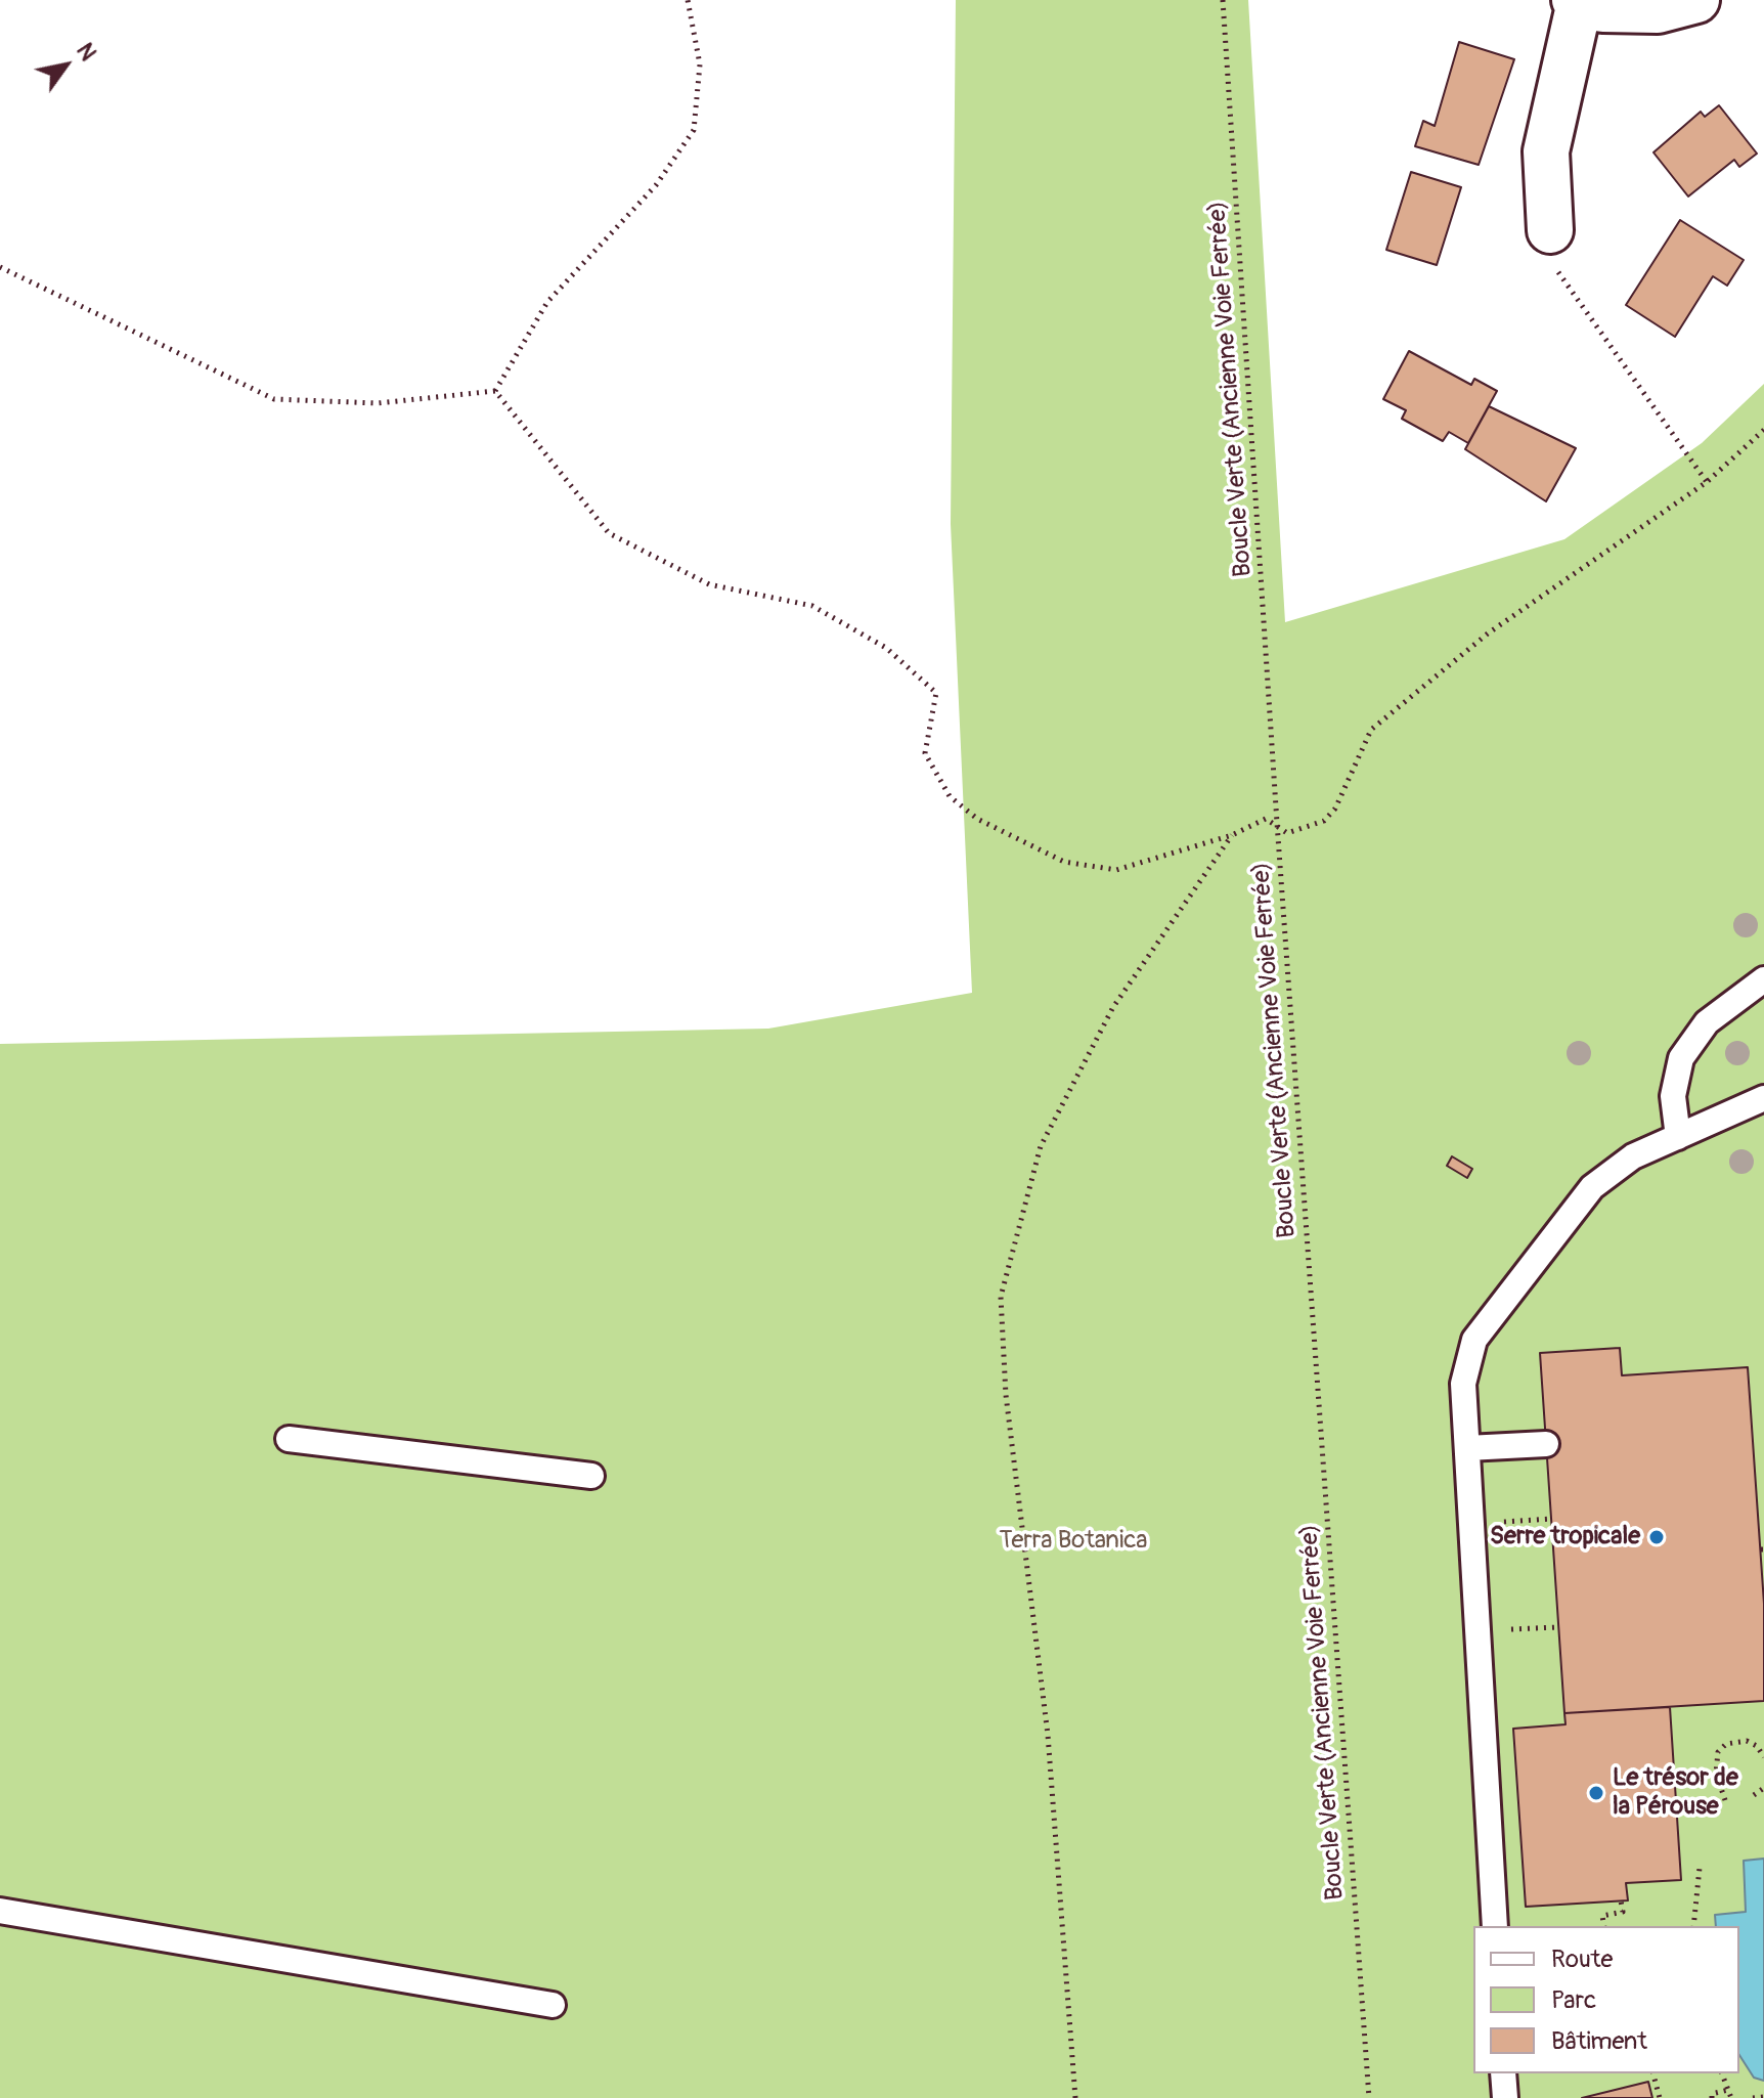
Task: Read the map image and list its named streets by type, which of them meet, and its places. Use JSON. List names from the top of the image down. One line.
{"streets":{"path":["Boucle Verte (Ancienne Voie Ferrée)"]},"parks":["Terra Botanica"],"places":["Serre tropicale","Le trésor de la Pérouse"],"legend":["Route","Parc","Bâtiment"],"north":"top right"}
